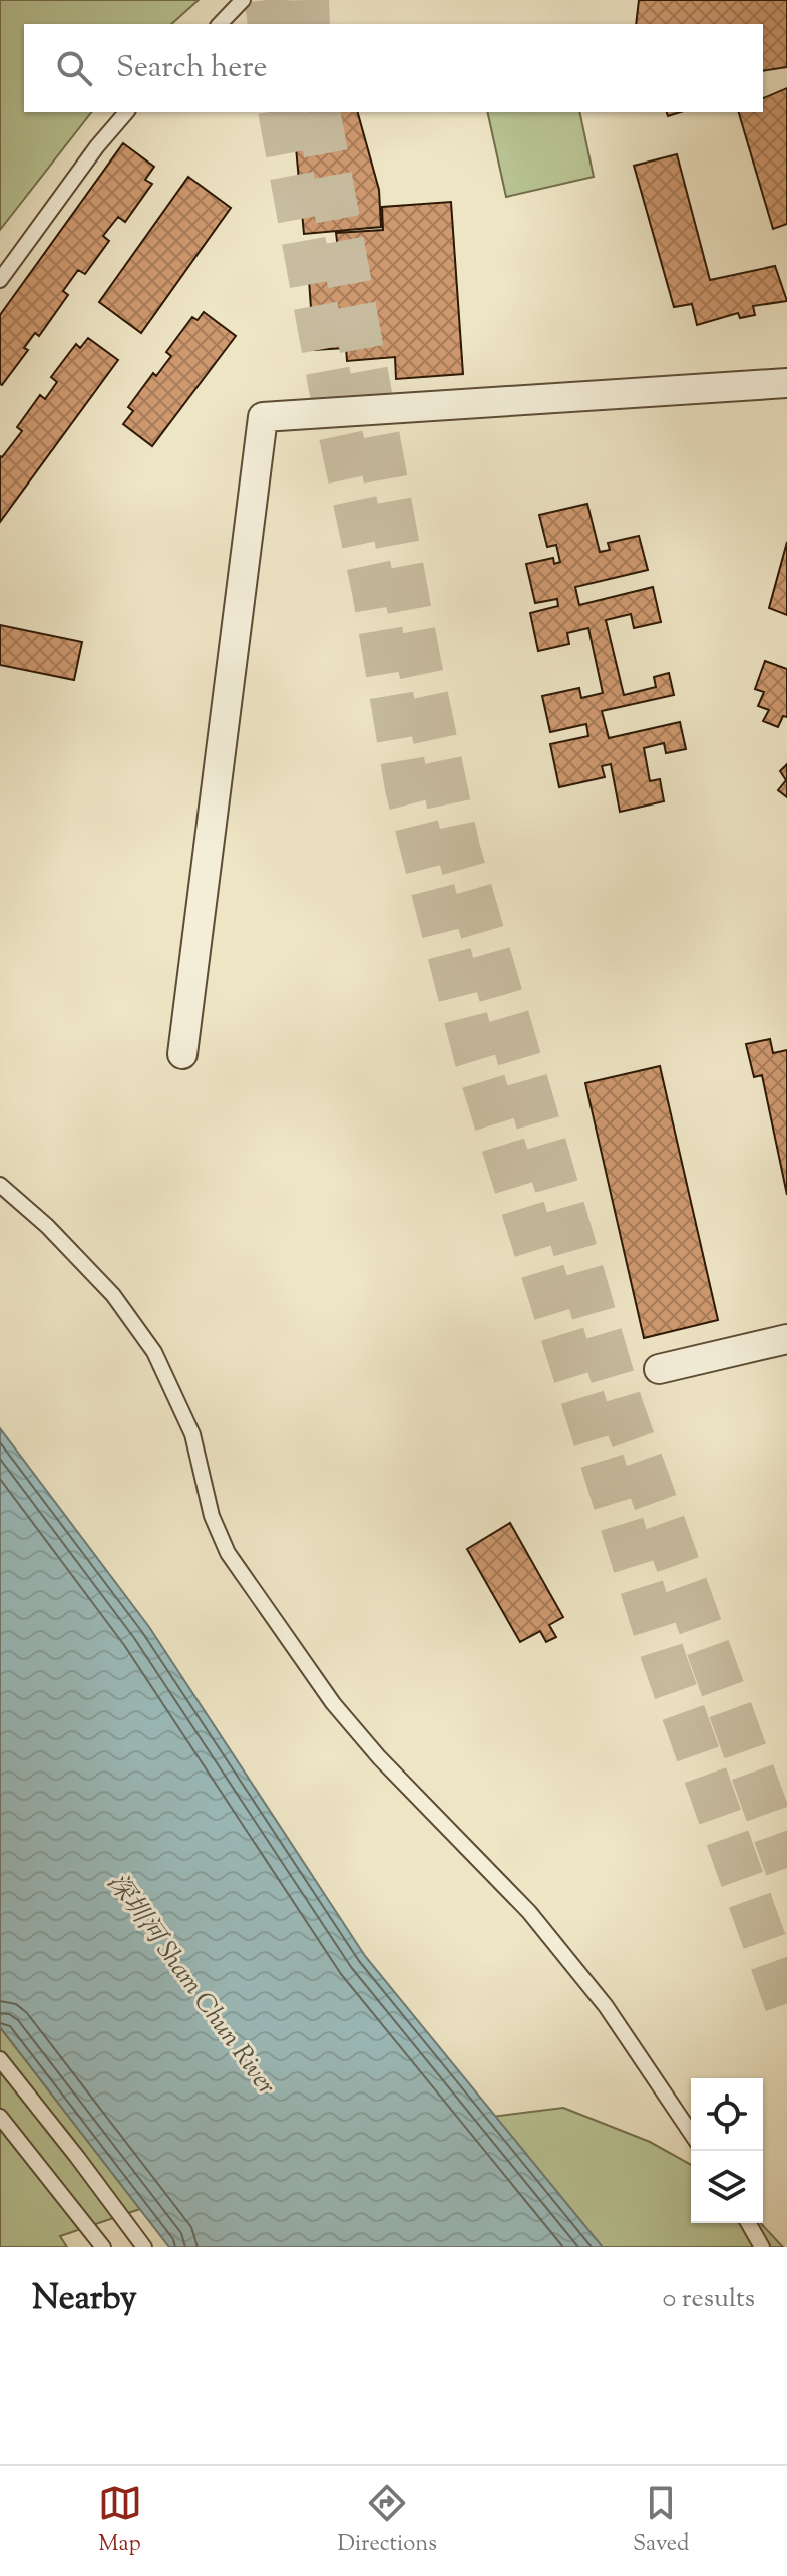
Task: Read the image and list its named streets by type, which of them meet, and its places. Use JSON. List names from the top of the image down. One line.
{"water":["深圳河 Sham Chun River"],"page":{"search":"Search here","heading":["Nearby","0 results"],"nav":["Map","Directions","Saved"]}}
